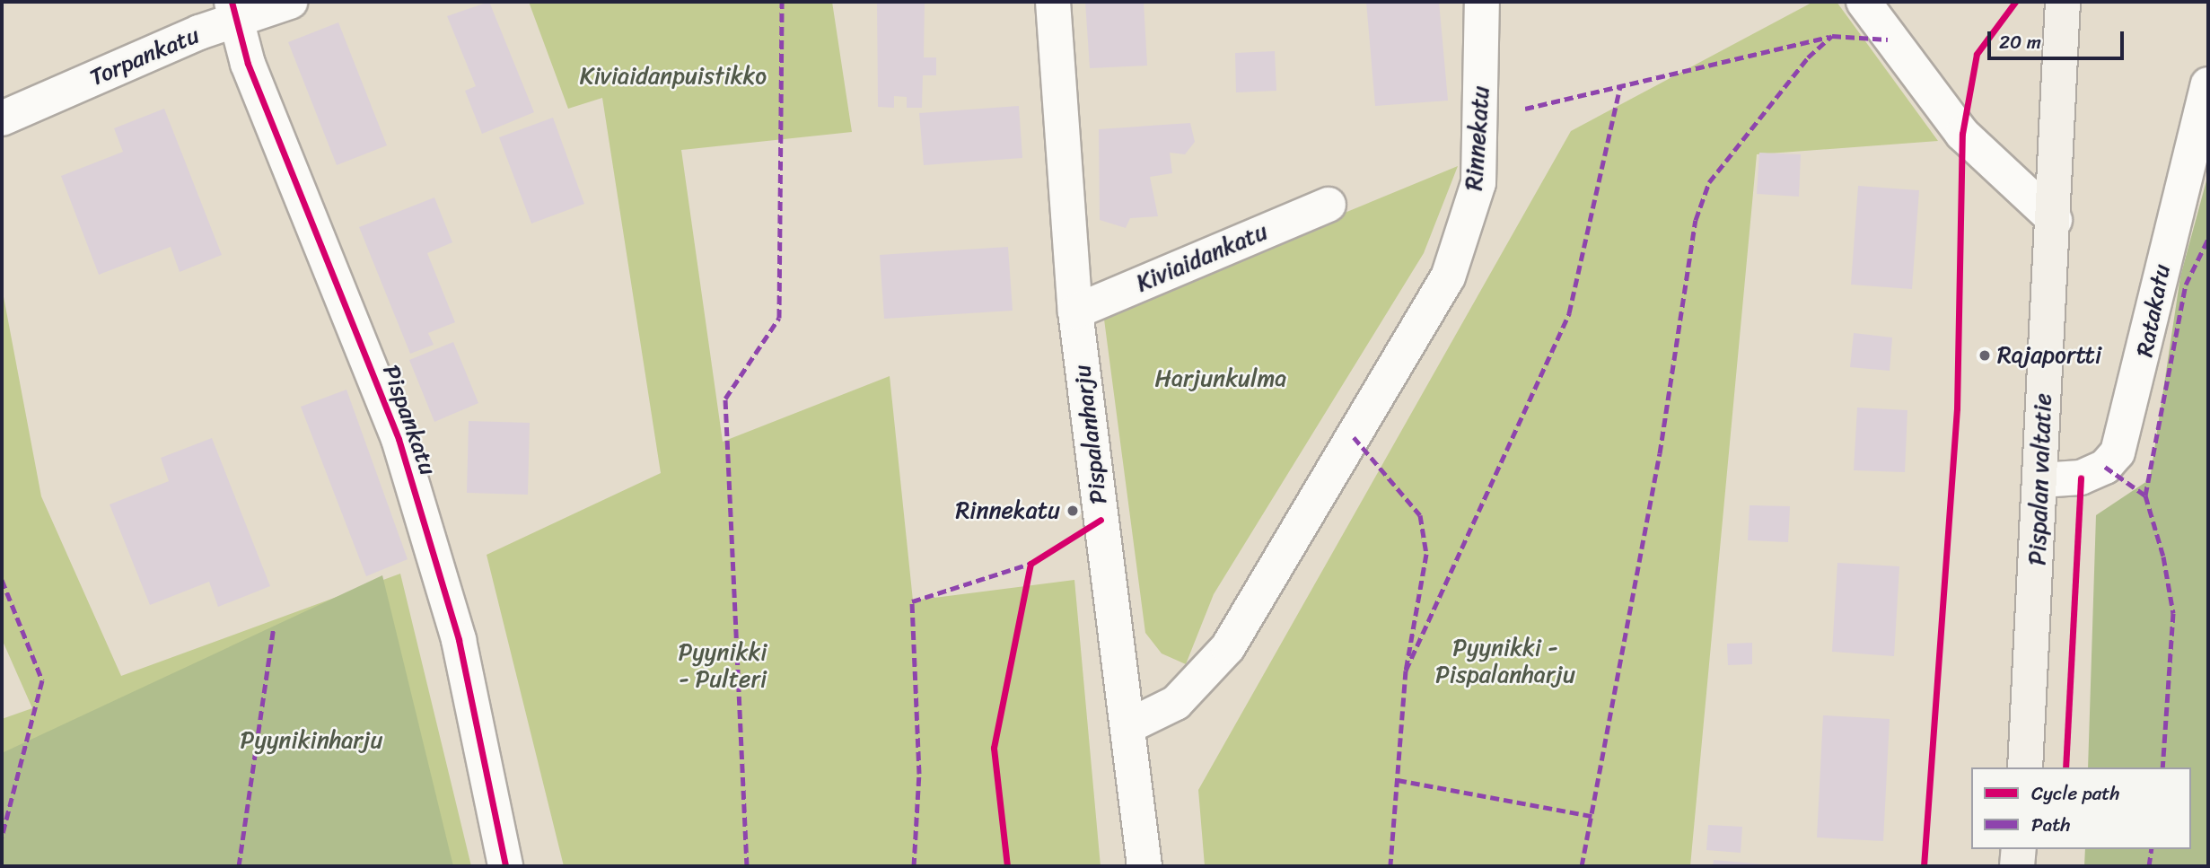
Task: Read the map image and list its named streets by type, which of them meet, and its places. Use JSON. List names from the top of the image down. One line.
{"streets":{"main road":["Pispalan valtatie"],"street":["Torpankatu","Rinnekatu","Kiviaidankatu","Ratakatu","Pispankatu","Pispalanharju"]},"crossings":[["Torpankatu","Pispankatu"],["Rinnekatu","Pispalanharju"],["Kiviaidankatu","Pispalanharju"],["Ratakatu","Pispalan valtatie"]],"parks":["Kiviaidanpuistikko","Harjunkulma","Pyynikki - Pispalanharju","Pyynikki - Pulteri","Pyynikinharju"],"places":["Rajaportti","Rinnekatu"],"legend":["Cycle path","Path"],"scale_bar":"20 m"}
